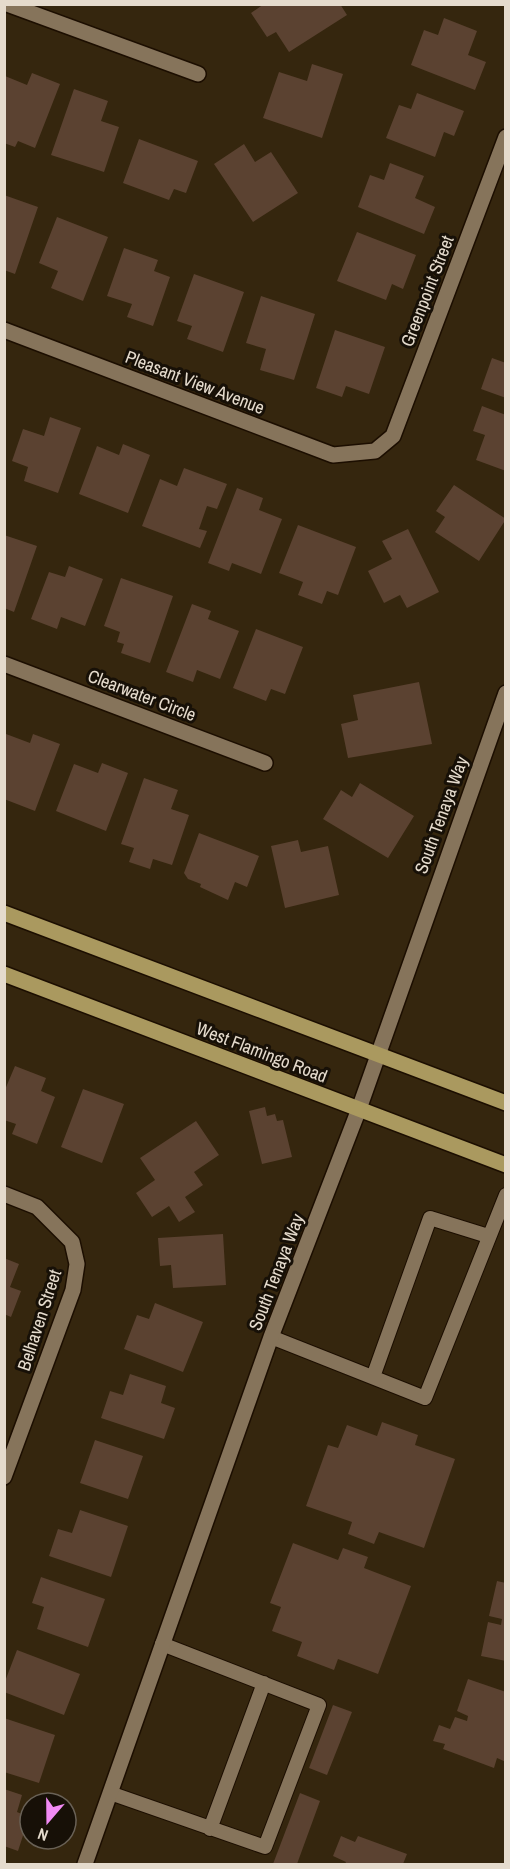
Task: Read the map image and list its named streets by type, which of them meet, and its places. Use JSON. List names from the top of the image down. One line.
{"streets":{"main road":["West Flamingo Road"],"street":["Greenpoint Street","Pleasant View Avenue","Clearwater Circle","South Tenaya Way","Belhaven Street"]},"crossings":[["Greenpoint Street","Pleasant View Avenue"],["South Tenaya Way","West Flamingo Road"]],"north":"bottom"}
